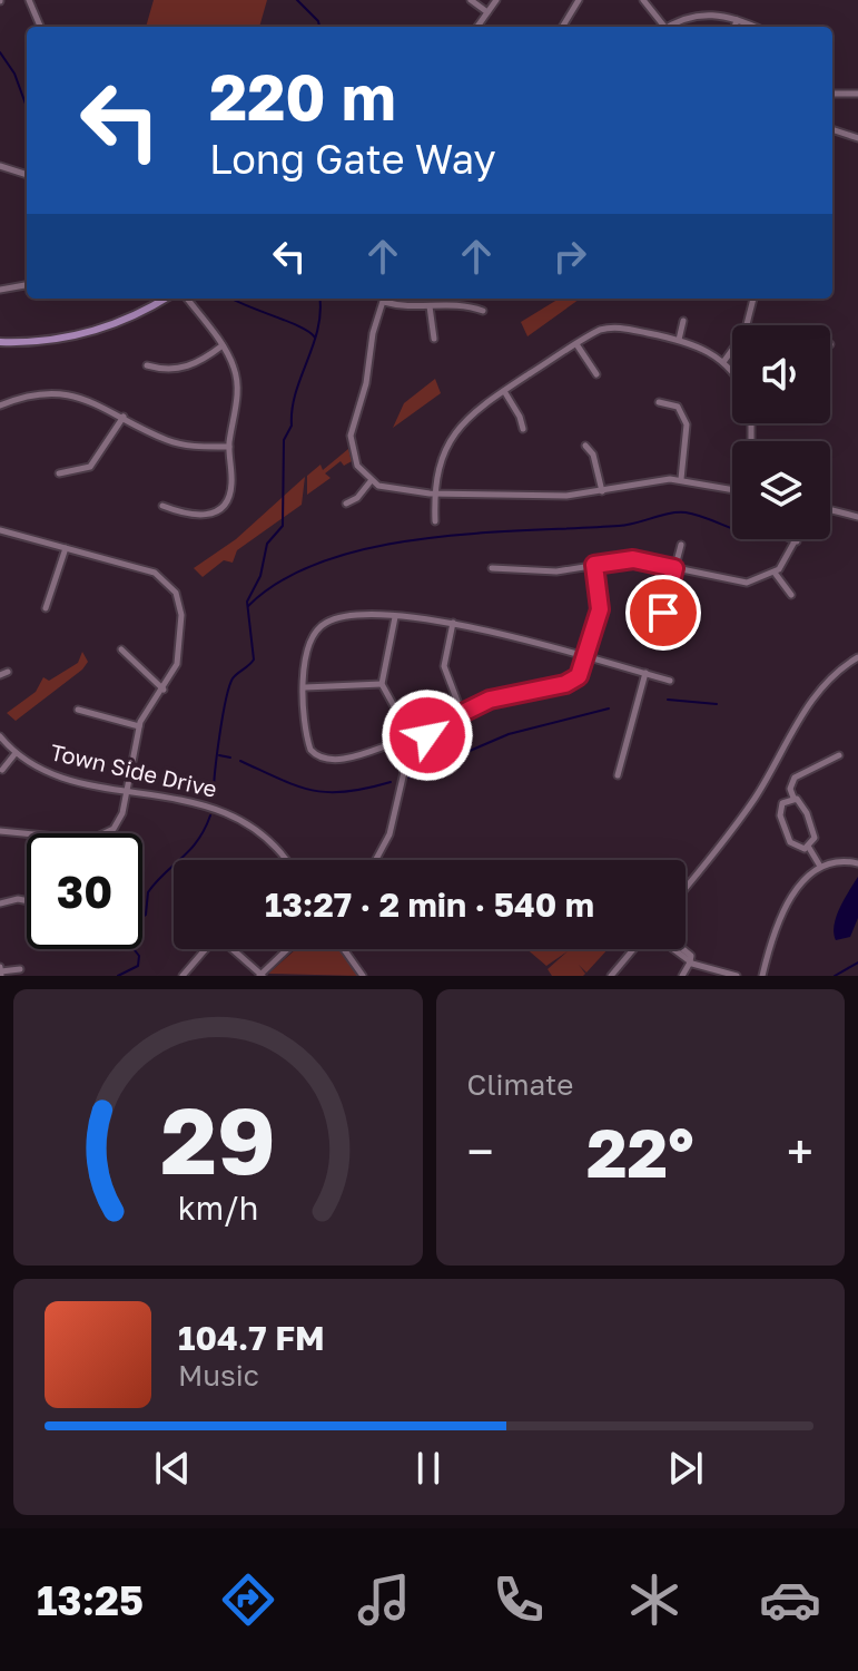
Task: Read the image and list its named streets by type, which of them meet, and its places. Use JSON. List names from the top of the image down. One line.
{"streets":{"street":["Town Side Drive"]},"page":{"turn":["220 m","Long Gate Way"],"limit":"30","trip":"13:27 · 2 min · 540 m","tile":"Climate","heat":["−","22°","+"],"song":["104.7 FM","Music"],"tabs":"13:25","gauge":["29","km/h"]}}
